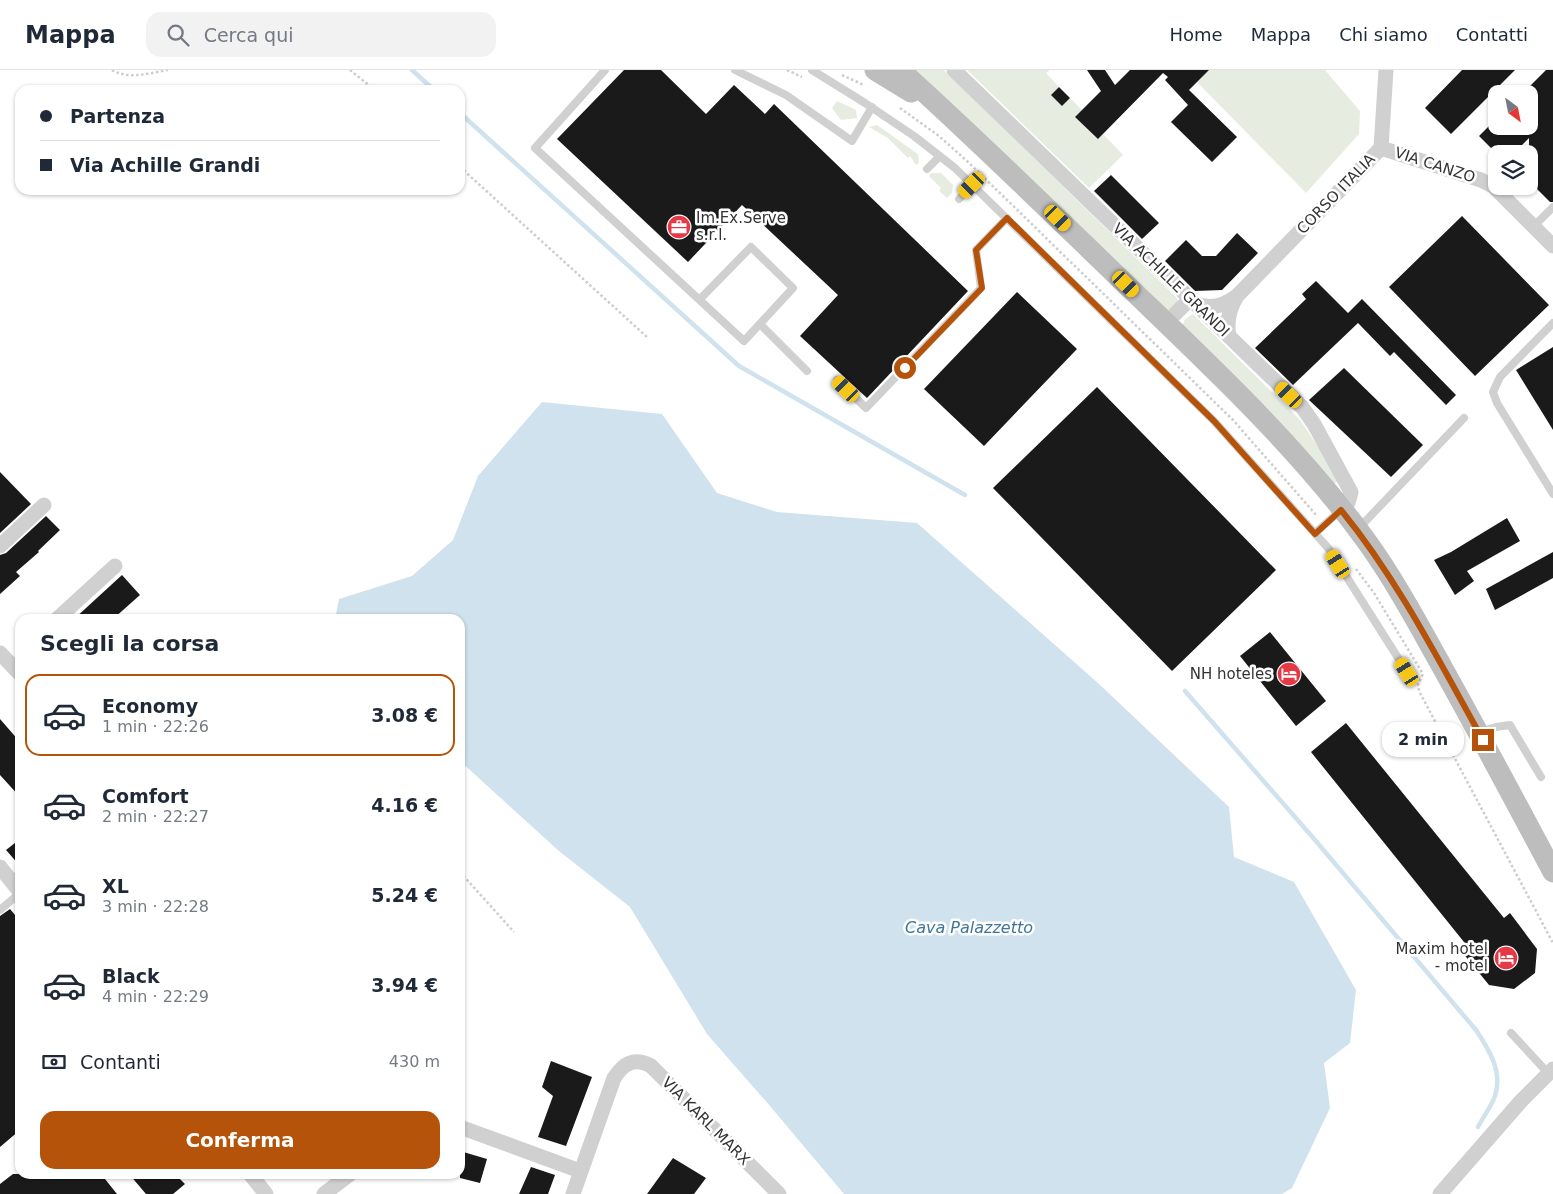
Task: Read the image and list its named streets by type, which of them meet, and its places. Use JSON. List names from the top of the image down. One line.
{"streets":{"street":["VIA CANZO","CORSO ITALIA","VIA ACHILLE GRANDI","VIA KARL MARX"]},"crossings":[["VIA CANZO","CORSO ITALIA"],["CORSO ITALIA","VIA ACHILLE GRANDI"]],"water":["Cava Palazzetto"],"places":{"office":["Im.Ex.Serve s.r.l."],"hotel":["NH hoteles","Maxim hotel - motel"]},"north":"bottom right","page":{"header":"Mappa","search":"Cerca qui","nav":["Home","Mappa","Chi siamo","Contatti"],"banner":["Partenza","Via Achille Grandi"],"heading":"Scegli la corsa","list":[{"name":"Economy","note":"1 min · 22:26","value":"3.08 €"},{"name":"Comfort","note":"2 min · 22:27","value":"4.16 €"},{"name":"XL","note":"3 min · 22:28","value":"5.24 €"},{"name":"Black","note":"4 min · 22:29","value":"3.94 €"}],"bubble":"2 min","pay":["Contanti","430 m"],"buttons":"Conferma"}}
